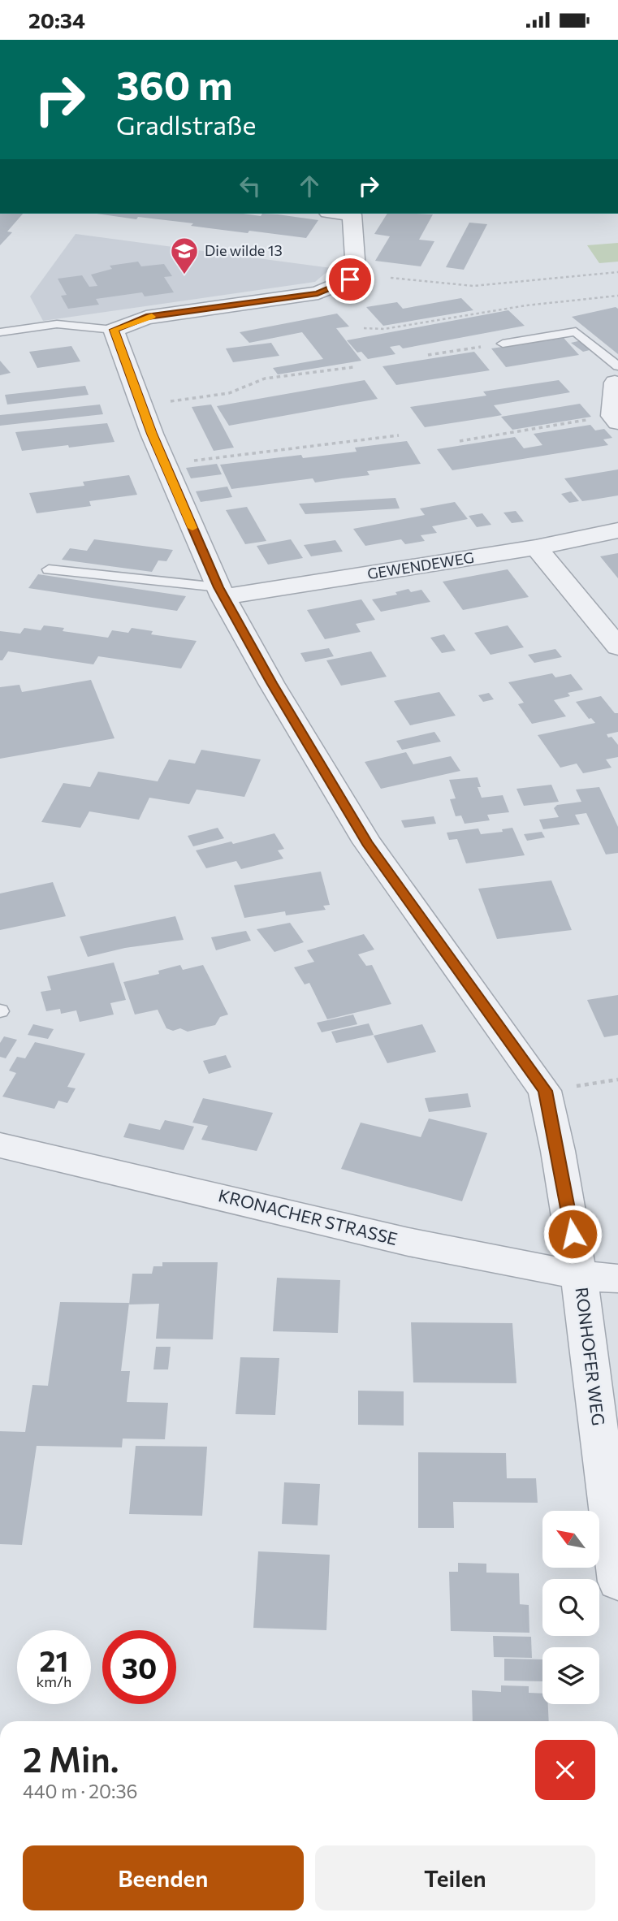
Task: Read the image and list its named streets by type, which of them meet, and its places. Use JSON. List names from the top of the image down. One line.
{"streets":{"street":["GEWENDEWEG","KRONACHER STRASSE","RONHOFER WEG"]},"crossings":[["GEWENDEWEG","RONHOFER WEG"],["KRONACHER STRASSE","RONHOFER WEG"]],"places":{"school or university":["Die wilde 13"]},"north":"top left","page":{"status":"20:34","turn":["360 m","Gradlstraße"],"speed":"21 km/h","limit":"30","heading":["2 Min.","440 m · 20:36"],"buttons":["Beenden","Teilen"]}}
